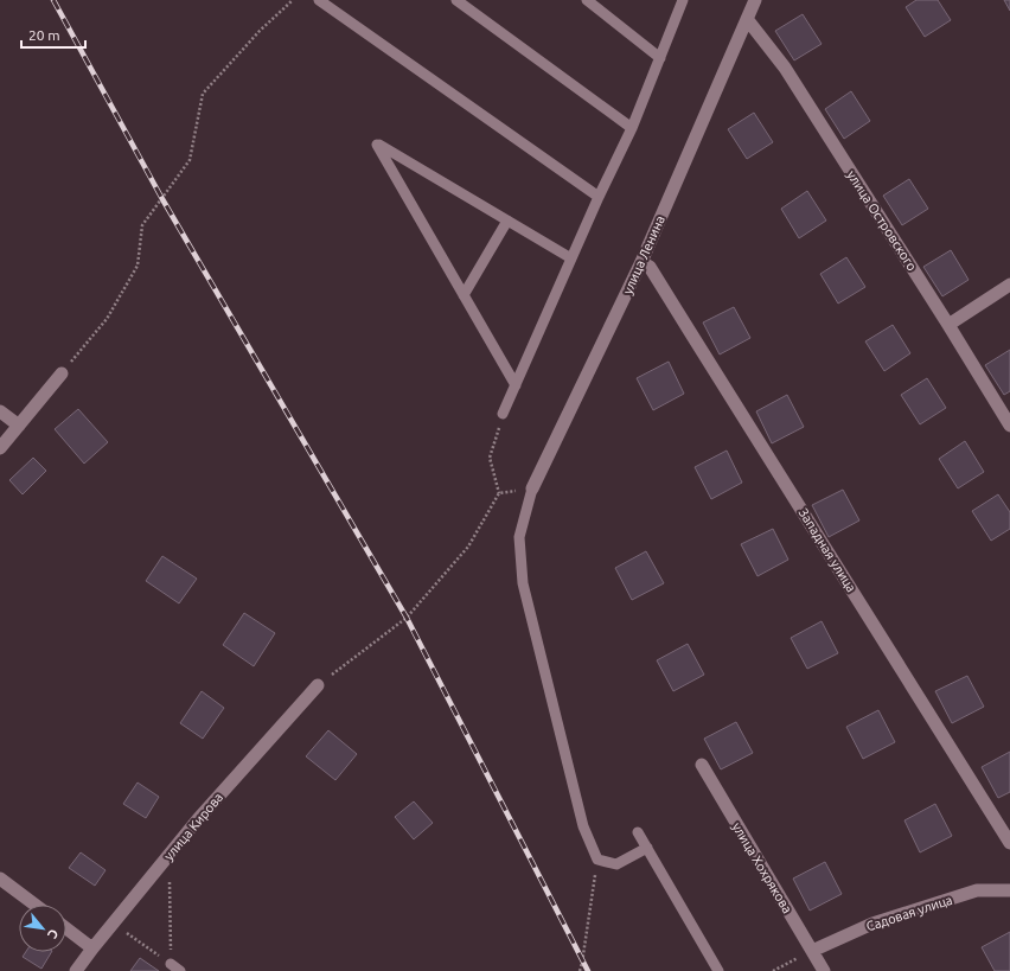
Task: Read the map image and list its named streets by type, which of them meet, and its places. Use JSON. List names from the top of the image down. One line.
{"streets":{"street":["улица Островского","улица Ленина","Западная улица","улица Кирова","улица Хохрякова","Садовая улица"]},"crossings":[["улица Островского","улица Ленина"],["улица Ленина","Западная улица"],["улица Хохрякова","Садовая улица"]],"scale_bar":"20 m","north":"bottom right"}
